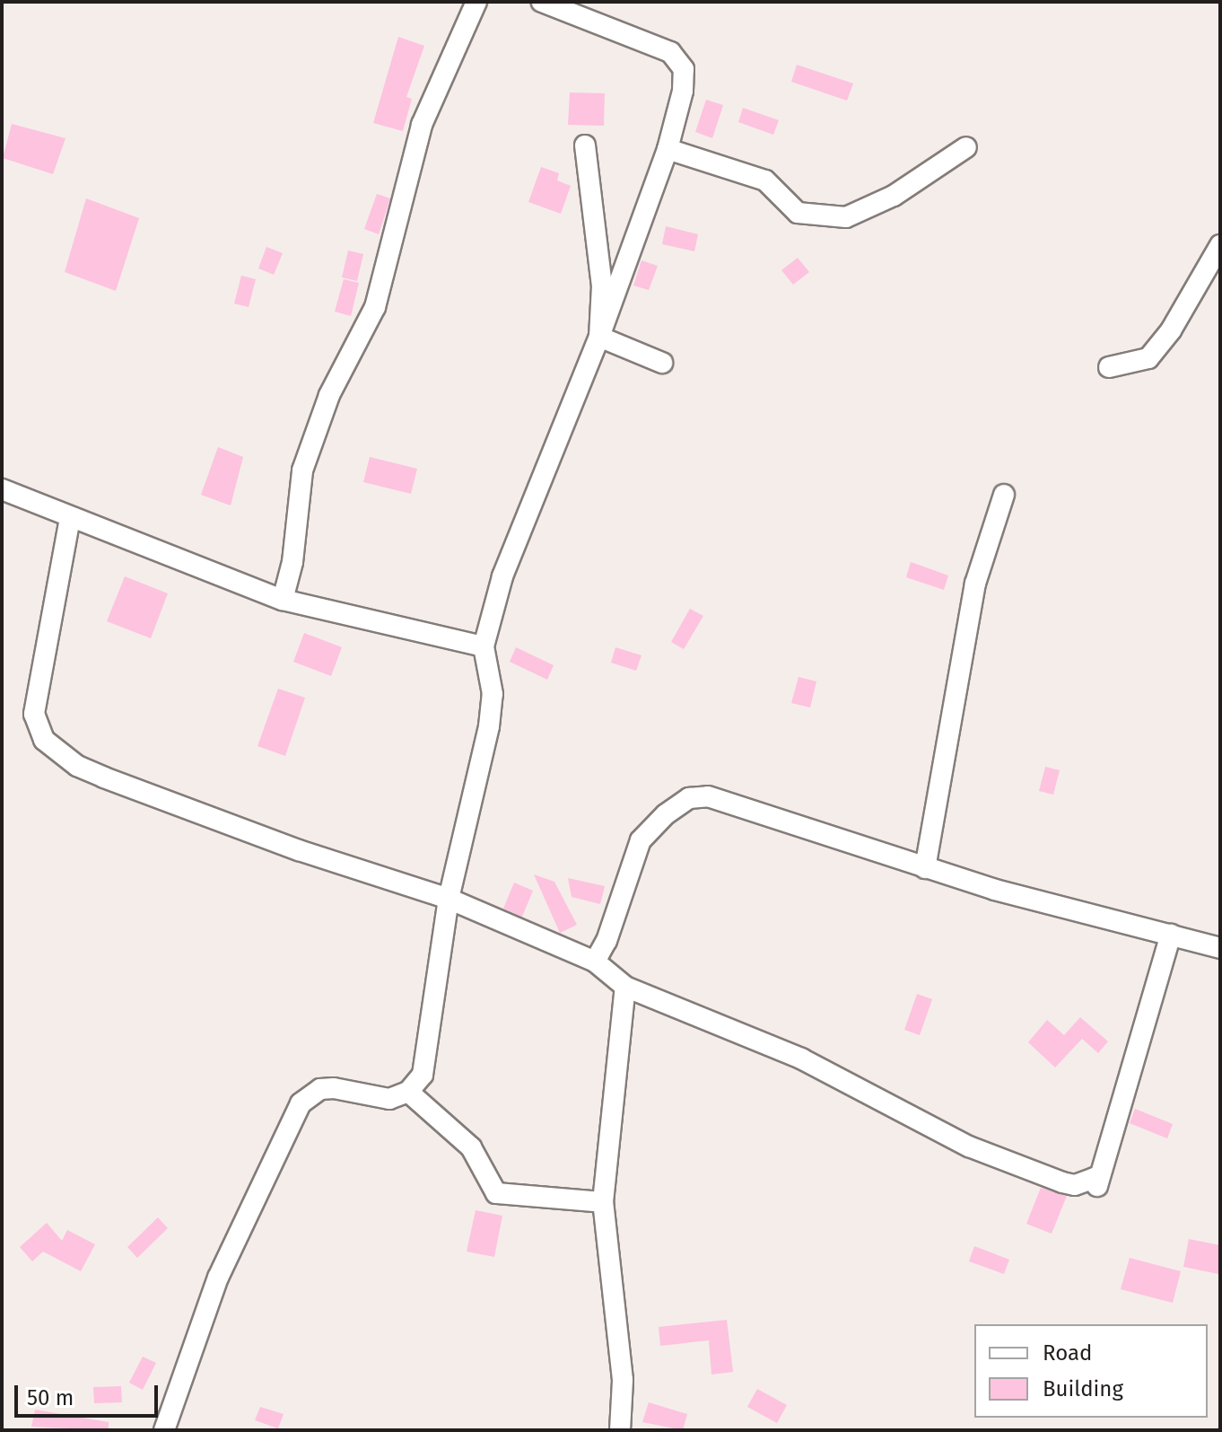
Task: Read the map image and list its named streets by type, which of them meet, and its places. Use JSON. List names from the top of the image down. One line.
{"legend":["Road","Building"],"scale_bar":"50 m"}
